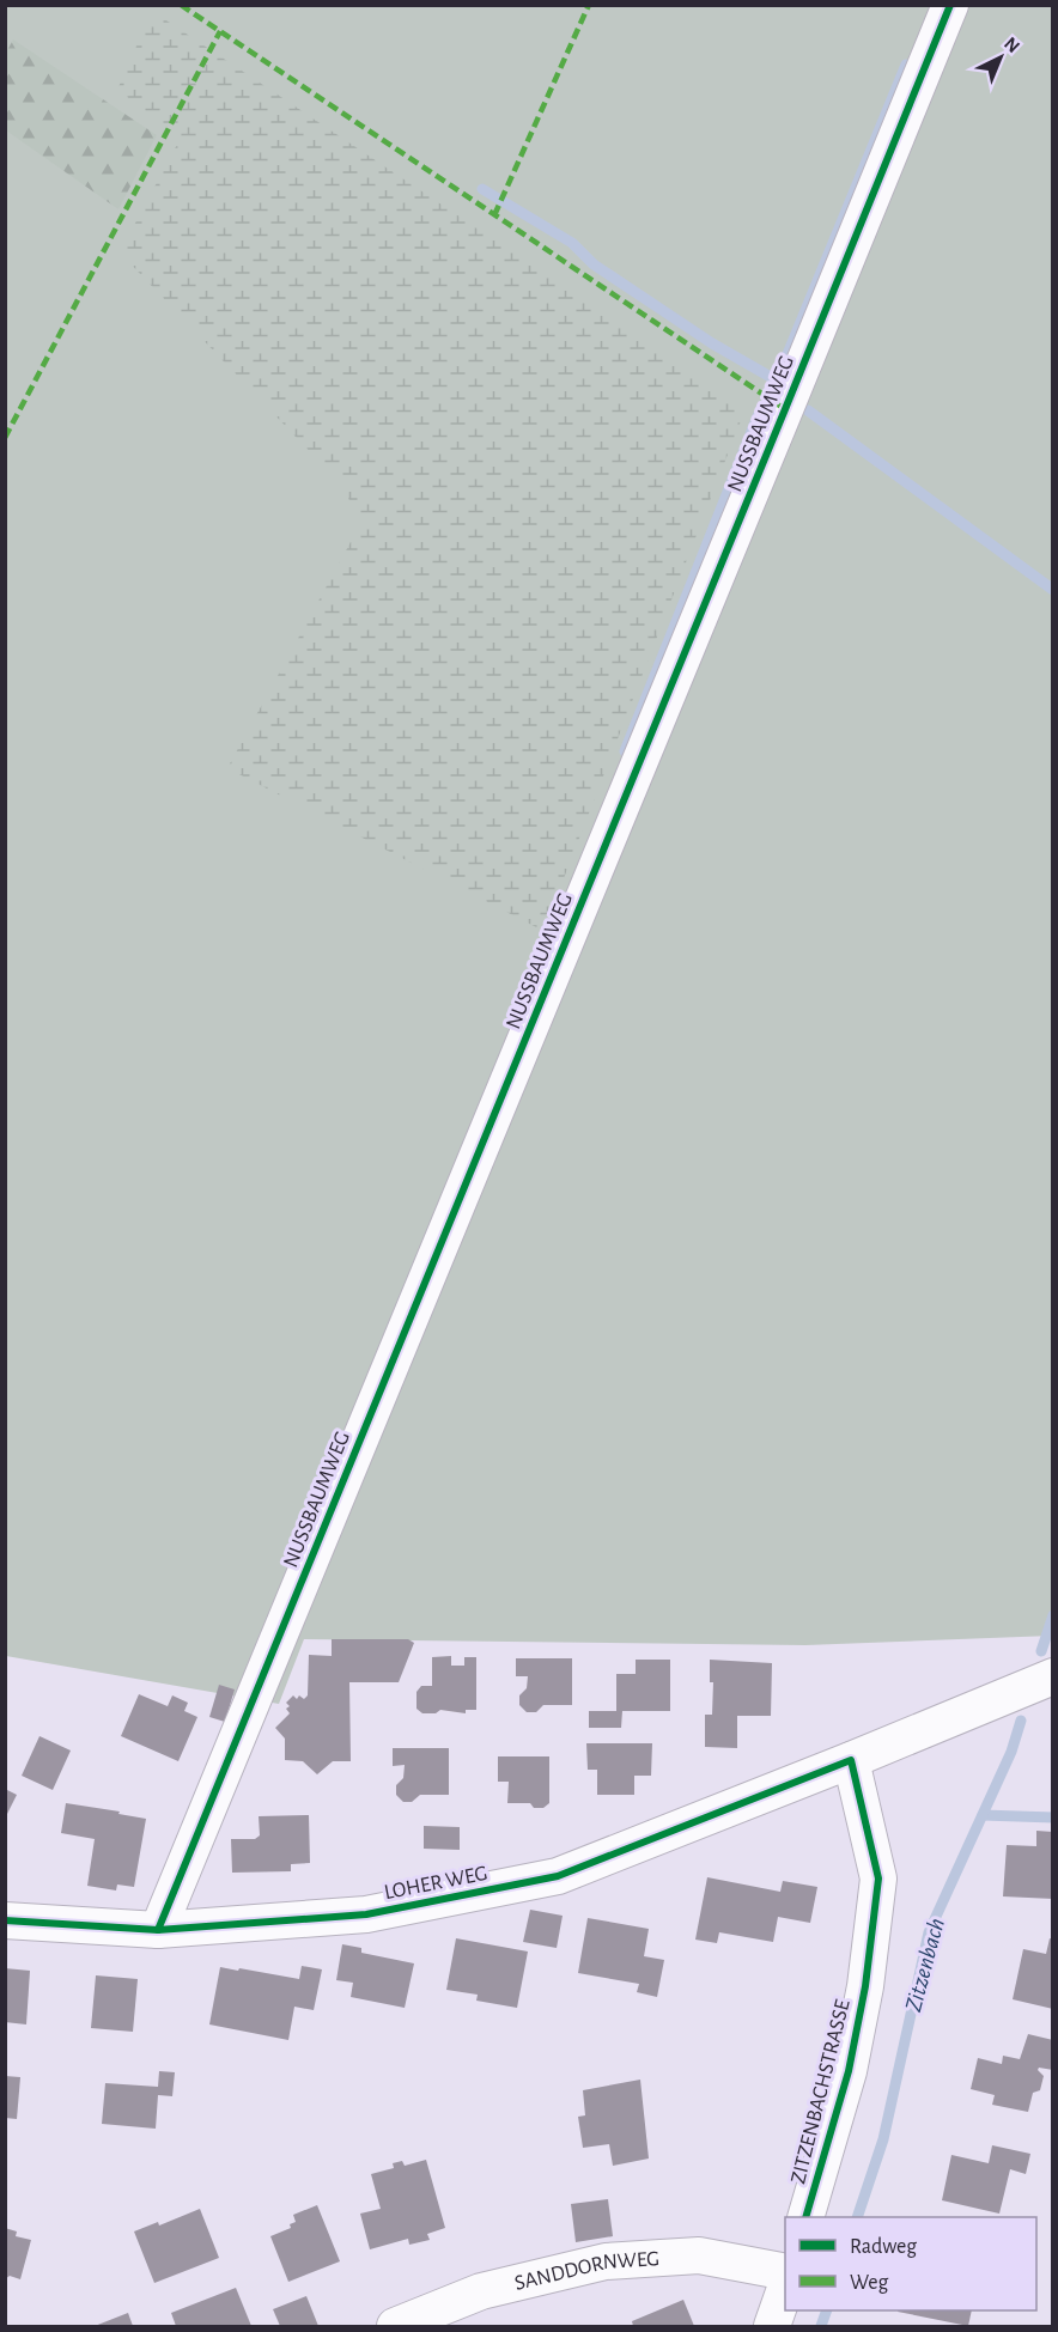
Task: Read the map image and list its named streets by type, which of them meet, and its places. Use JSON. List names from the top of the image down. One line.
{"streets":{"street":["NUSSBAUMWEG","LOHER WEG","ZITZENBACHSTRASSE","SANDDORNWEG"]},"crossings":[["NUSSBAUMWEG","LOHER WEG"],["LOHER WEG","ZITZENBACHSTRASSE"]],"water":["Zitzenbach"],"legend":["Radweg","Weg"],"north":"top right"}
